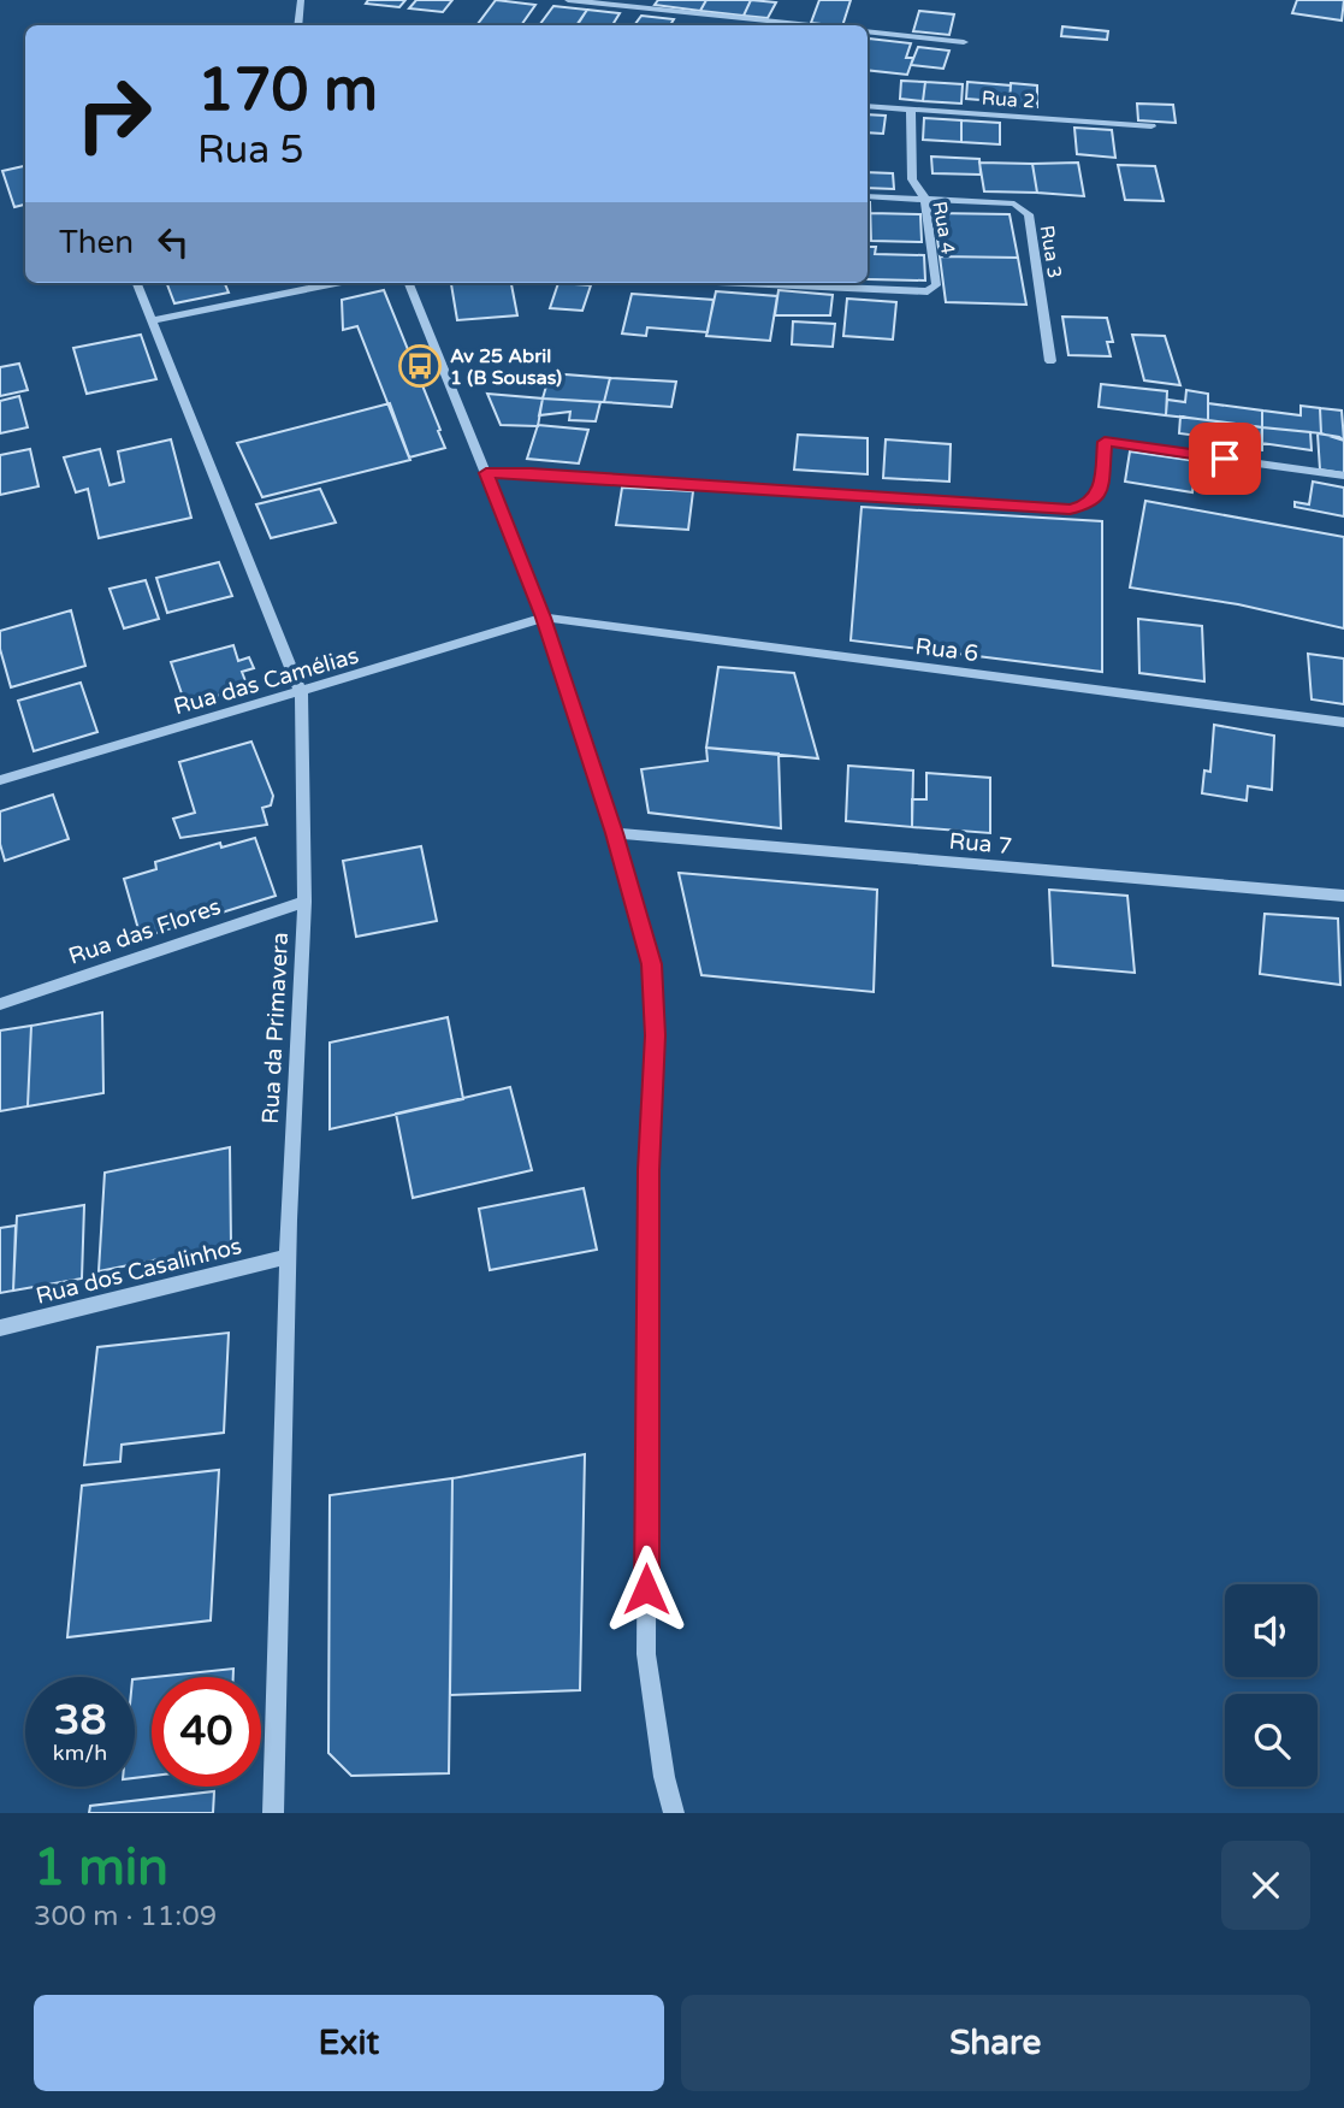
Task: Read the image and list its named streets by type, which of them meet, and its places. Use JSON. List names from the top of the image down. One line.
{"streets":{"street":["Rua 2","Rua 4","Rua 3","Rua 6","Rua das Camélias","Rua 7","Rua das Flores","Rua da Primavera","Rua dos Casalinhos"]},"crossings":[["Rua 2","Rua 4"],["Rua 4","Rua 3"],["Rua 6","Rua das Camélias"],["Rua das Camélias","Rua da Primavera"],["Rua das Flores","Rua da Primavera"],["Rua da Primavera","Rua dos Casalinhos"]],"places":{"bus stop":["Av 25 Abril 1 (B Sousas)"]},"page":{"turn":["170 m","Rua 5"],"then":"Then","speed":"38 km/h","limit":"40","heading":["1 min","300 m · 11:09"],"buttons":["Exit","Share"]}}
